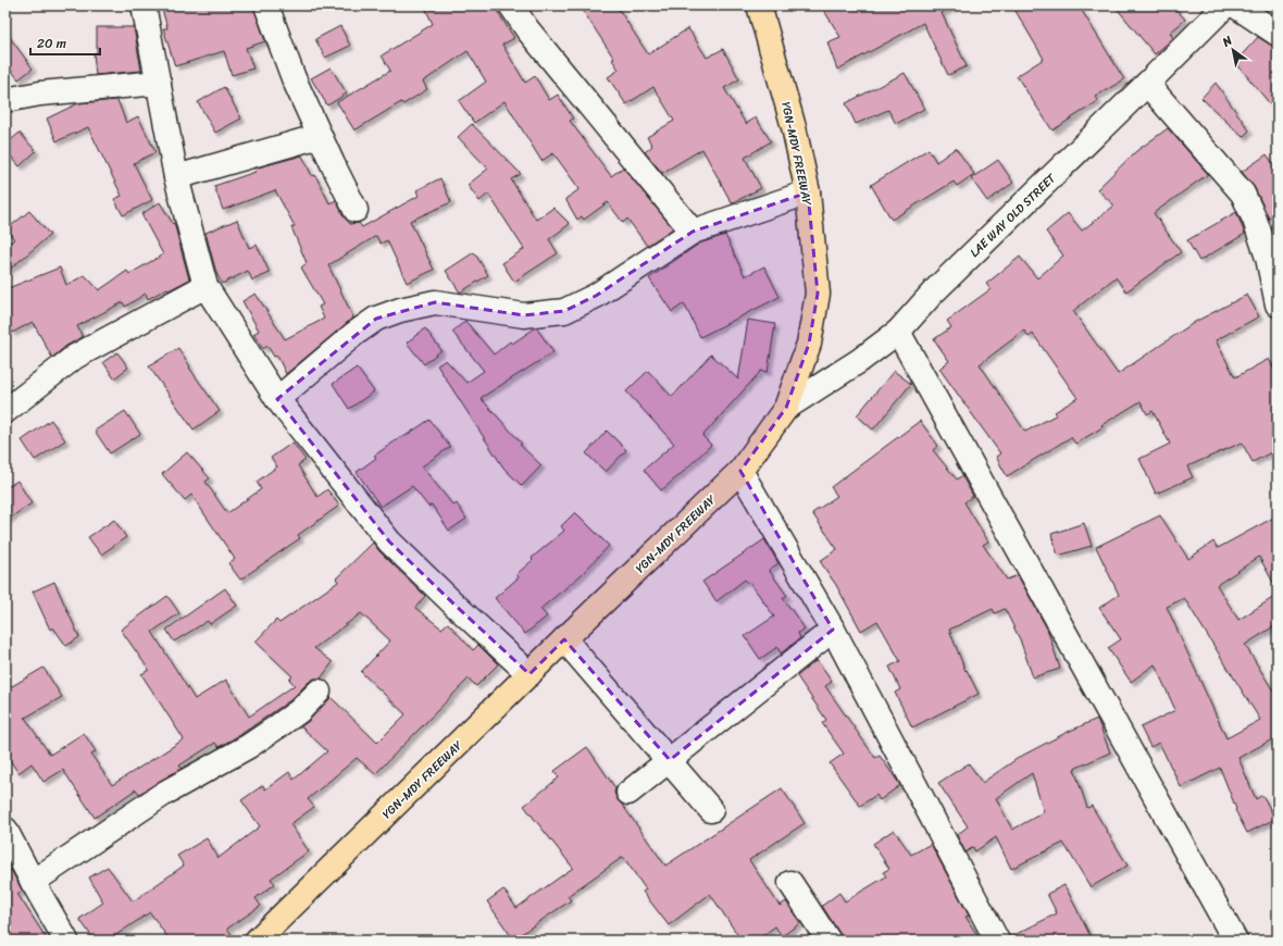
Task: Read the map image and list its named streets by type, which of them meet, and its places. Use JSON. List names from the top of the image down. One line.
{"streets":{"main road":["YGN-MDY FREEWAY"],"street":["LAE WAY OLD STREET"]},"crossings":[["YGN-MDY FREEWAY","LAE WAY OLD STREET"]],"scale_bar":"20 m","north":"top left"}
